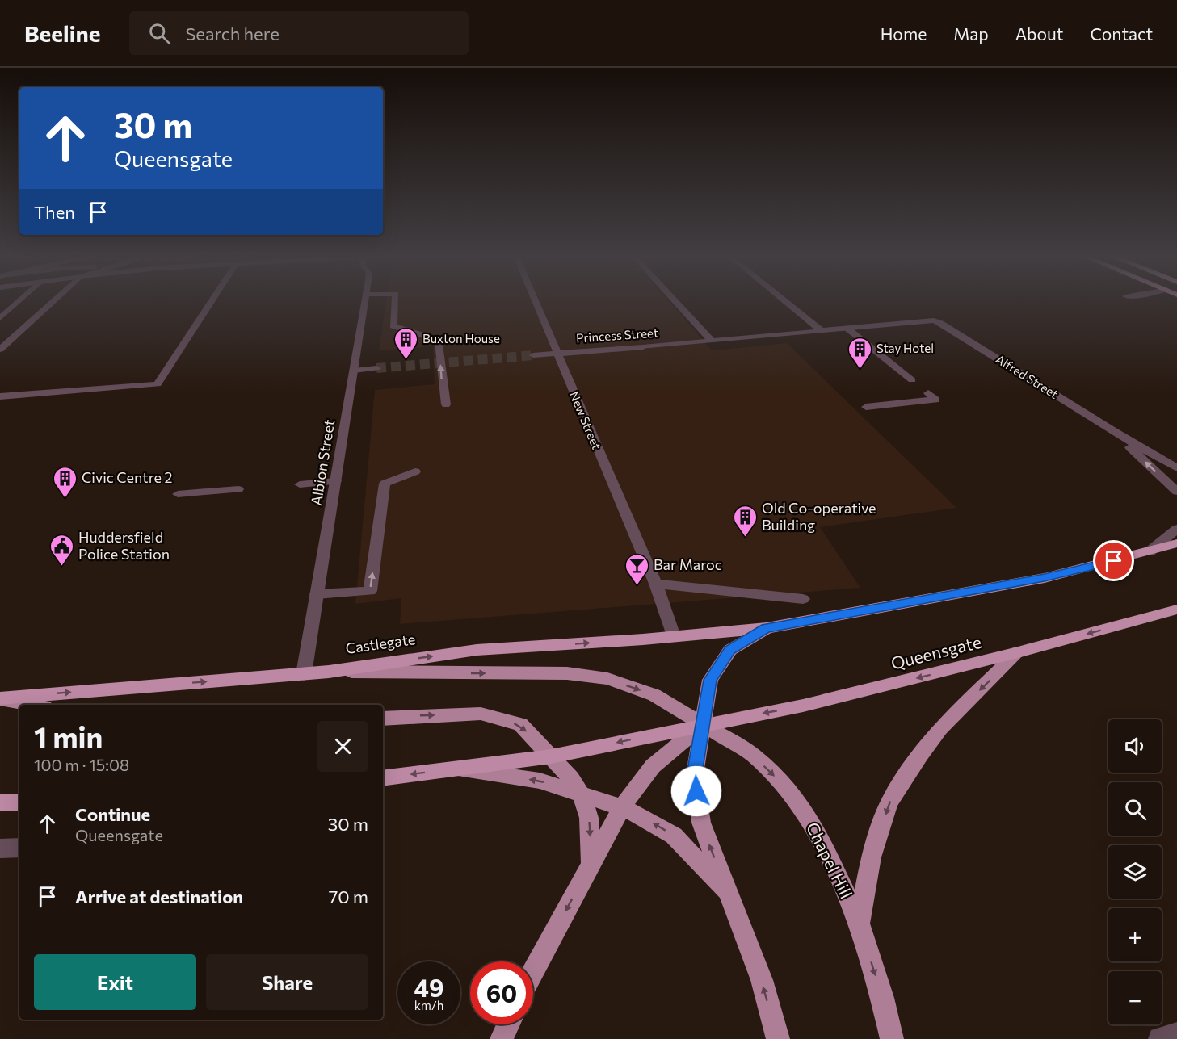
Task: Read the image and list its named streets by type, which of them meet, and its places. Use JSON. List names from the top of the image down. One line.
{"streets":{"highway":["Castlegate","Queensgate"],"main road":["Chapel Hill"],"street":["Princess Street","Alfred Street","New Street","Albion Street"]},"crossings":[["Princess Street","Alfred Street"],["Princess Street","New Street"],["New Street","Castlegate"],["Albion Street","Castlegate"],["Castlegate","Chapel Hill"],["Queensgate","Chapel Hill"]],"places":{"building":["Buxton House","Stay Hotel","Civic Centre 2","Old Co-operative Building"],"public building":["Huddersfield Police Station"],"bar":["Bar Maroc"]},"page":{"header":"Beeline","search":"Search here","nav":["Home","Map","About","Contact"],"turn":["30 m","Queensgate"],"then":"Then","heading":["1 min","100 m · 15:08"],"map_buttons":["+","−"],"list":[{"name":"Continue","note":"Queensgate","value":"30 m"},{"name":"Arrive at destination","value":"70 m"}],"buttons":["Exit","Share"],"speed":"49 km/h","limit":"60"}}
